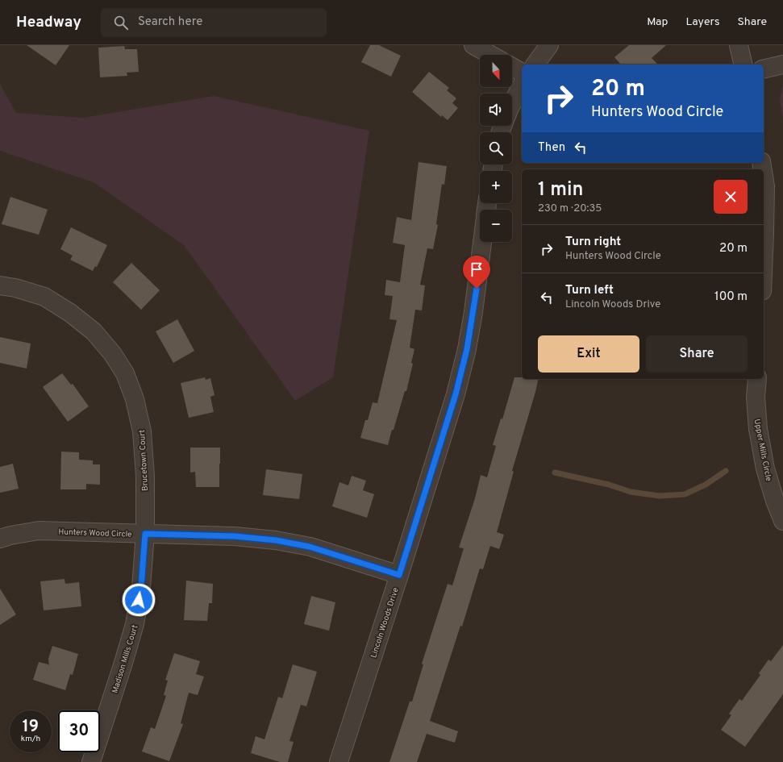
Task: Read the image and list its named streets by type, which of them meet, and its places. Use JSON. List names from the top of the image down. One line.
{"streets":{"street":["Upper Mills Circle","Brucetown Court","Hunters Wood Circle","Lincoln Woods Drive","Madison Mills Court"]},"crossings":[["Brucetown Court","Hunters Wood Circle"],["Brucetown Court","Madison Mills Court"],["Hunters Wood Circle","Lincoln Woods Drive"],["Hunters Wood Circle","Madison Mills Court"]],"north":"bottom","page":{"header":"Headway","search":"Search here","nav":["Map","Layers","Share"],"map_buttons":["+","−"],"turn":["20 m","Hunters Wood Circle"],"then":"Then","heading":["1 min","230 m · 20:35"],"list":[{"name":"Turn right","note":"Hunters Wood Circle","value":"20 m"},{"name":"Turn left","note":"Lincoln Woods Drive","value":"100 m"}],"buttons":["Exit","Share"],"speed":"19 km/h","limit":"30"}}
